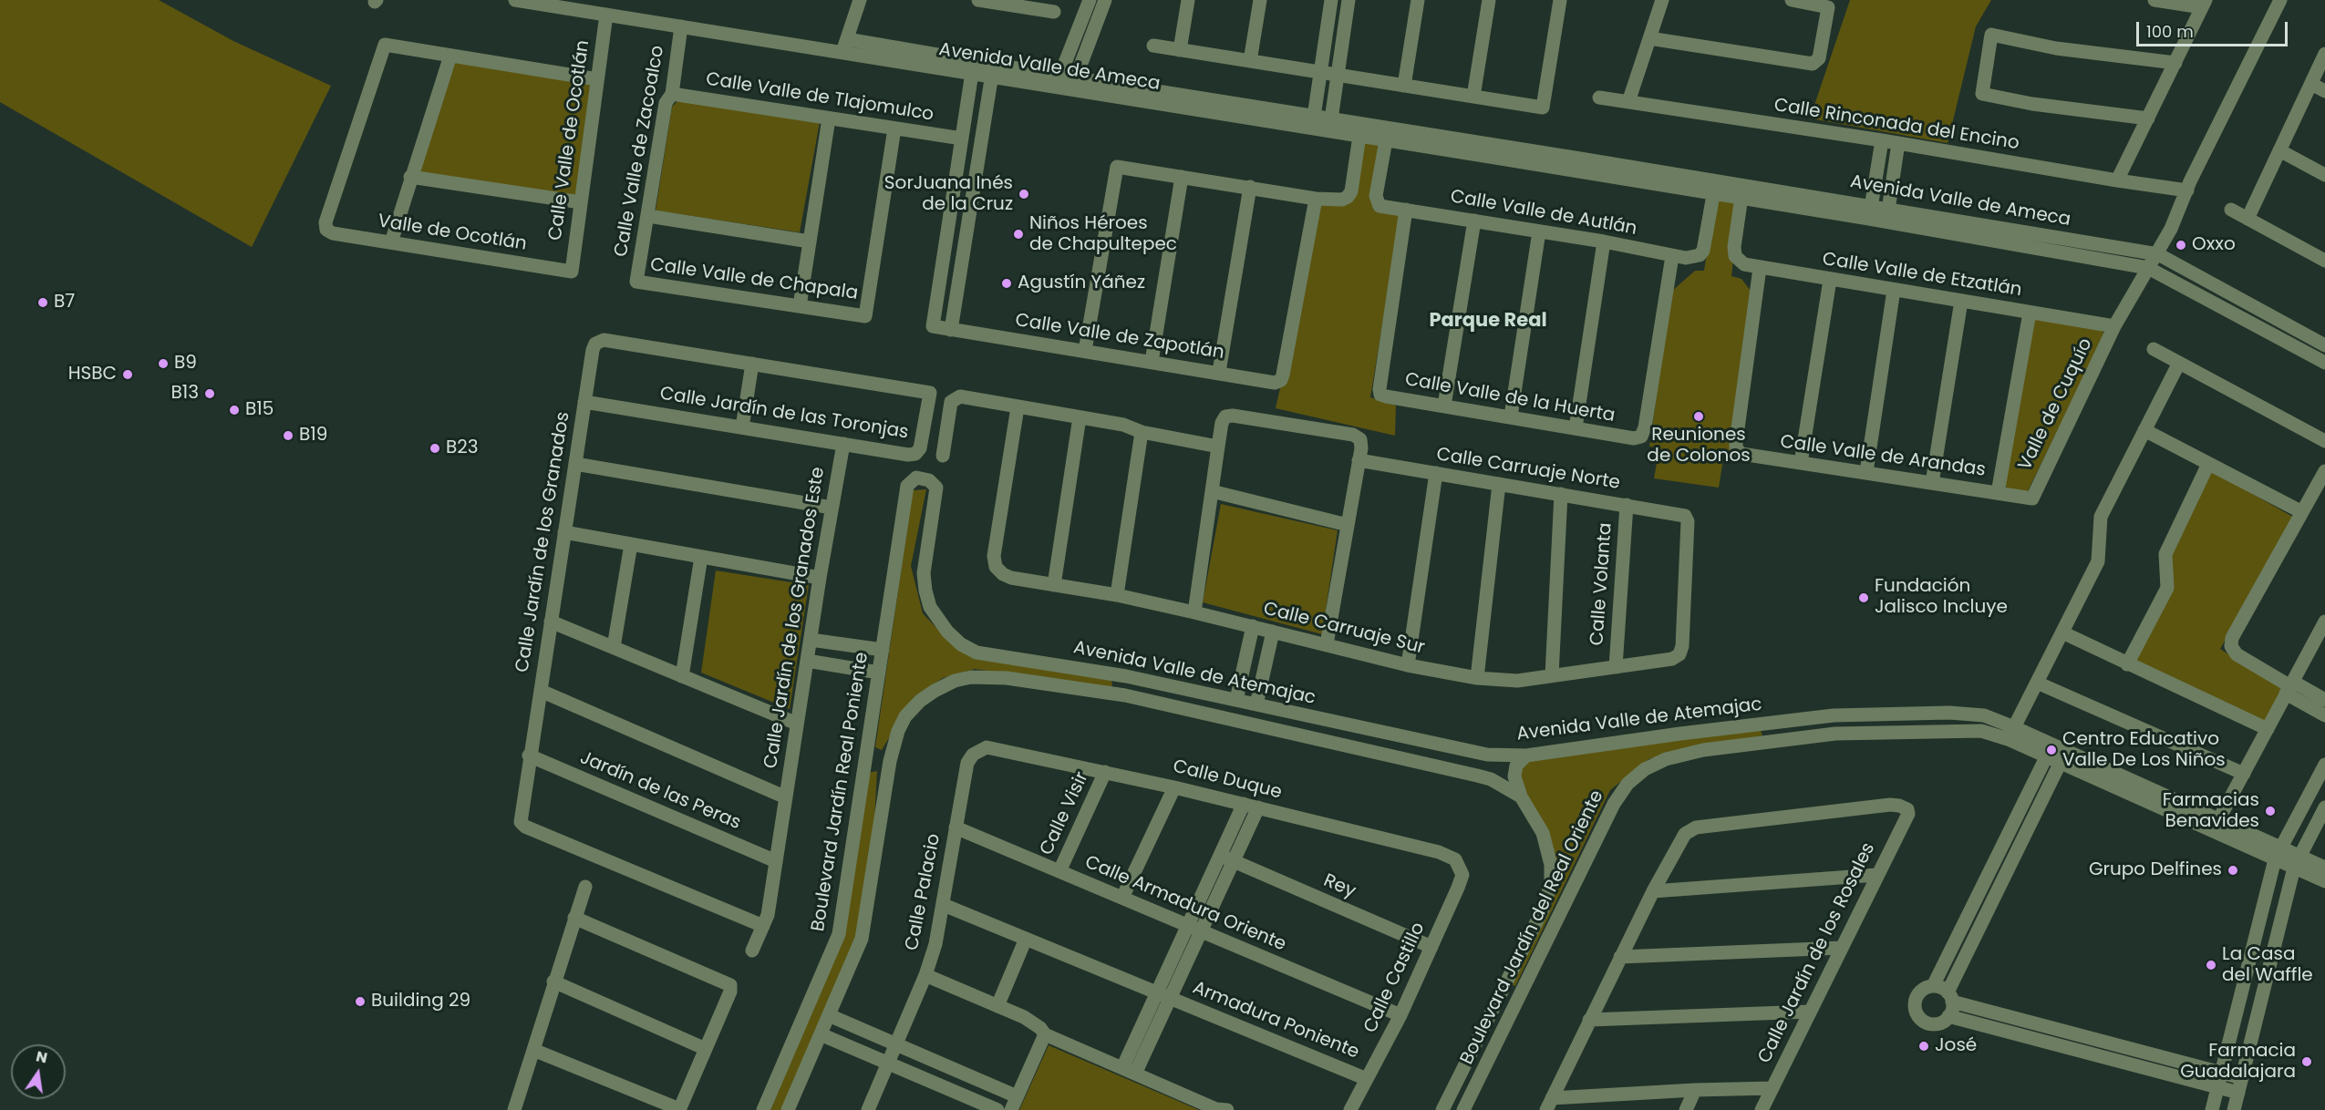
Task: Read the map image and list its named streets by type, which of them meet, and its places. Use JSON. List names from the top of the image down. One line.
{"streets":{"street":["Avenida Valle de Ameca","Calle Valle de Tlajomulco","Calle Rinconada del Encino","Calle Valle de Ocotlán","Calle Valle de Zacoalco","Calle Valle de Autlán","Valle de Ocotlán","Calle Valle de Etzatlán","Calle Valle de Chapala","Calle Valle de Zapotlán","Calle Valle de la Huerta","Valle de Cuquío","Calle Jardín de las Toronjas","Calle Valle de Arandas","Calle Carruaje Norte","Calle Jardín de los Granados","Calle Volanta","Calle Jardín de los Granados Este","Calle Carruaje Sur","Avenida Valle de Atemajac","Calle Duque","Jardín de las Peras","Boulevard Jardín Real Poniente","Calle Visir","Rey","Calle Palacio","Calle Armadura Oriente","Boulevard Jardín del Real Oriente","Calle Jardín de los Rosales","Calle Castillo","Armadura Poniente"]},"crossings":[["Avenida Valle de Ameca","Calle Valle de Ocotlán"],["Avenida Valle de Ameca","Calle Valle de Zacoalco"],["Avenida Valle de Ameca","Calle Valle de Autlán"],["Avenida Valle de Ameca","Calle Valle de Etzatlán"],["Avenida Valle de Ameca","Valle de Cuquío"],["Calle Valle de Tlajomulco","Calle Valle de Zacoalco"],["Calle Valle de Tlajomulco","Calle Valle de Chapala"],["Calle Rinconada del Encino","Valle de Cuquío"],["Calle Valle de Ocotlán","Valle de Ocotlán"],["Calle Valle de Zacoalco","Calle Valle de Chapala"],["Calle Valle de Autlán","Calle Valle de la Huerta"],["Calle Valle de Etzatlán","Valle de Cuquío"],["Calle Valle de Etzatlán","Calle Valle de Arandas"],["Valle de Cuquío","Calle Valle de Arandas"],["Calle Jardín de las Toronjas","Calle Jardín de los Granados"],["Calle Jardín de las Toronjas","Calle Jardín de los Granados Este"],["Calle Carruaje Norte","Calle Volanta"],["Calle Carruaje Norte","Calle Carruaje Sur"],["Calle Jardín de los Granados","Calle Jardín de los Granados Este"],["Calle Jardín de los Granados","Jardín de las Peras"],["Calle Volanta","Calle Carruaje Sur"],["Calle Jardín de los Granados Este","Jardín de las Peras"],["Avenida Valle de Atemajac","Boulevard Jardín Real Poniente"],["Avenida Valle de Atemajac","Boulevard Jardín del Real Oriente"],["Calle Duque","Calle Visir"],["Calle Duque","Calle Palacio"],["Calle Duque","Calle Castillo"],["Calle Visir","Calle Armadura Oriente"],["Rey","Calle Castillo"],["Calle Palacio","Calle Armadura Oriente"],["Calle Palacio","Armadura Poniente"],["Calle Armadura Oriente","Calle Castillo"],["Calle Castillo","Armadura Poniente"]],"districts":["Parque Real"],"places":["SorJuana Inés de la Cruz","Niños Héroes de Chapultepec","Oxxo","Agustín Yáñez","B7","B9","HSBC","B13","B15","Reuniones de Colonos","B19","B23","Fundación Jalisco Incluye","Centro Educativo Valle De Los Niños","Farmacias Benavides","Grupo Delfines","La Casa del Waffle","Building 29","José","Farmacia Guadalajara"],"scale_bar":"100 m","north":"top"}
